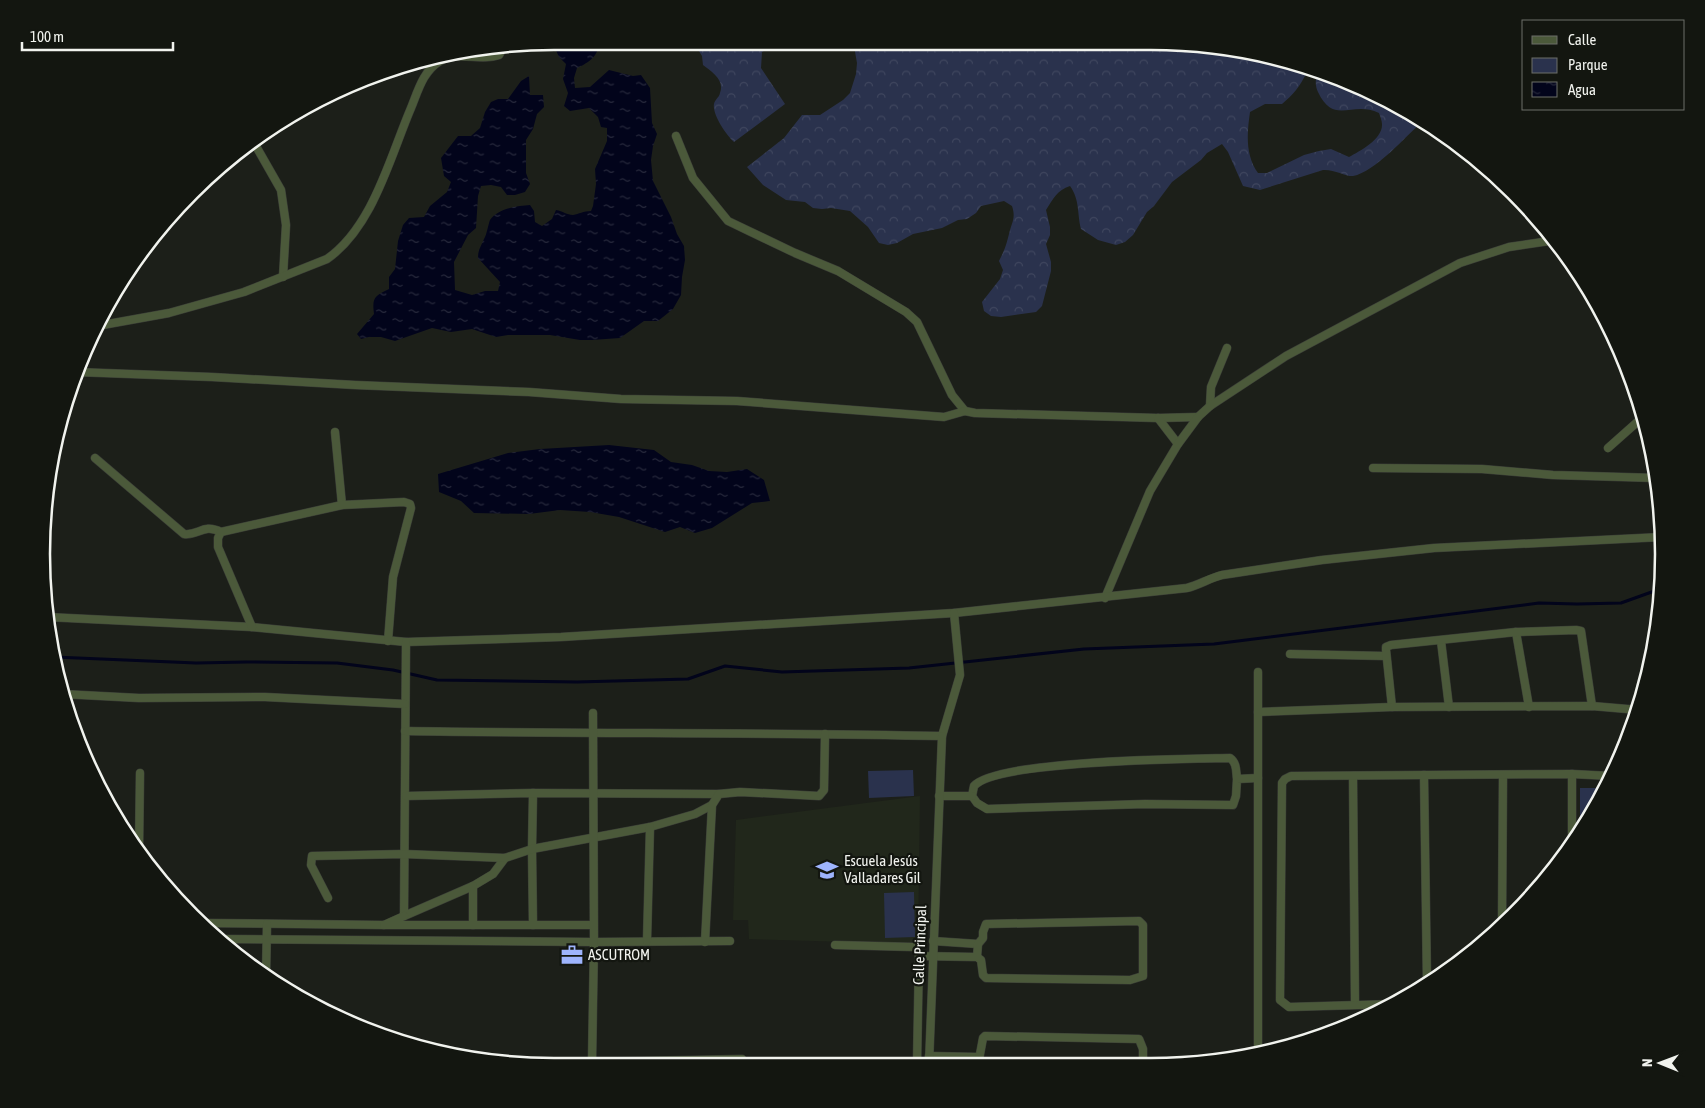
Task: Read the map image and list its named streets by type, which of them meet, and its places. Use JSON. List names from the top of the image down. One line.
{"streets":{"street":["Calle Principal"]},"places":{"school or university":["Escuela Jesús Valladares Gil"],"office":["ASCUTROM"]},"legend":["Calle","Parque","Agua"],"scale_bar":"100 m","north":"left"}
